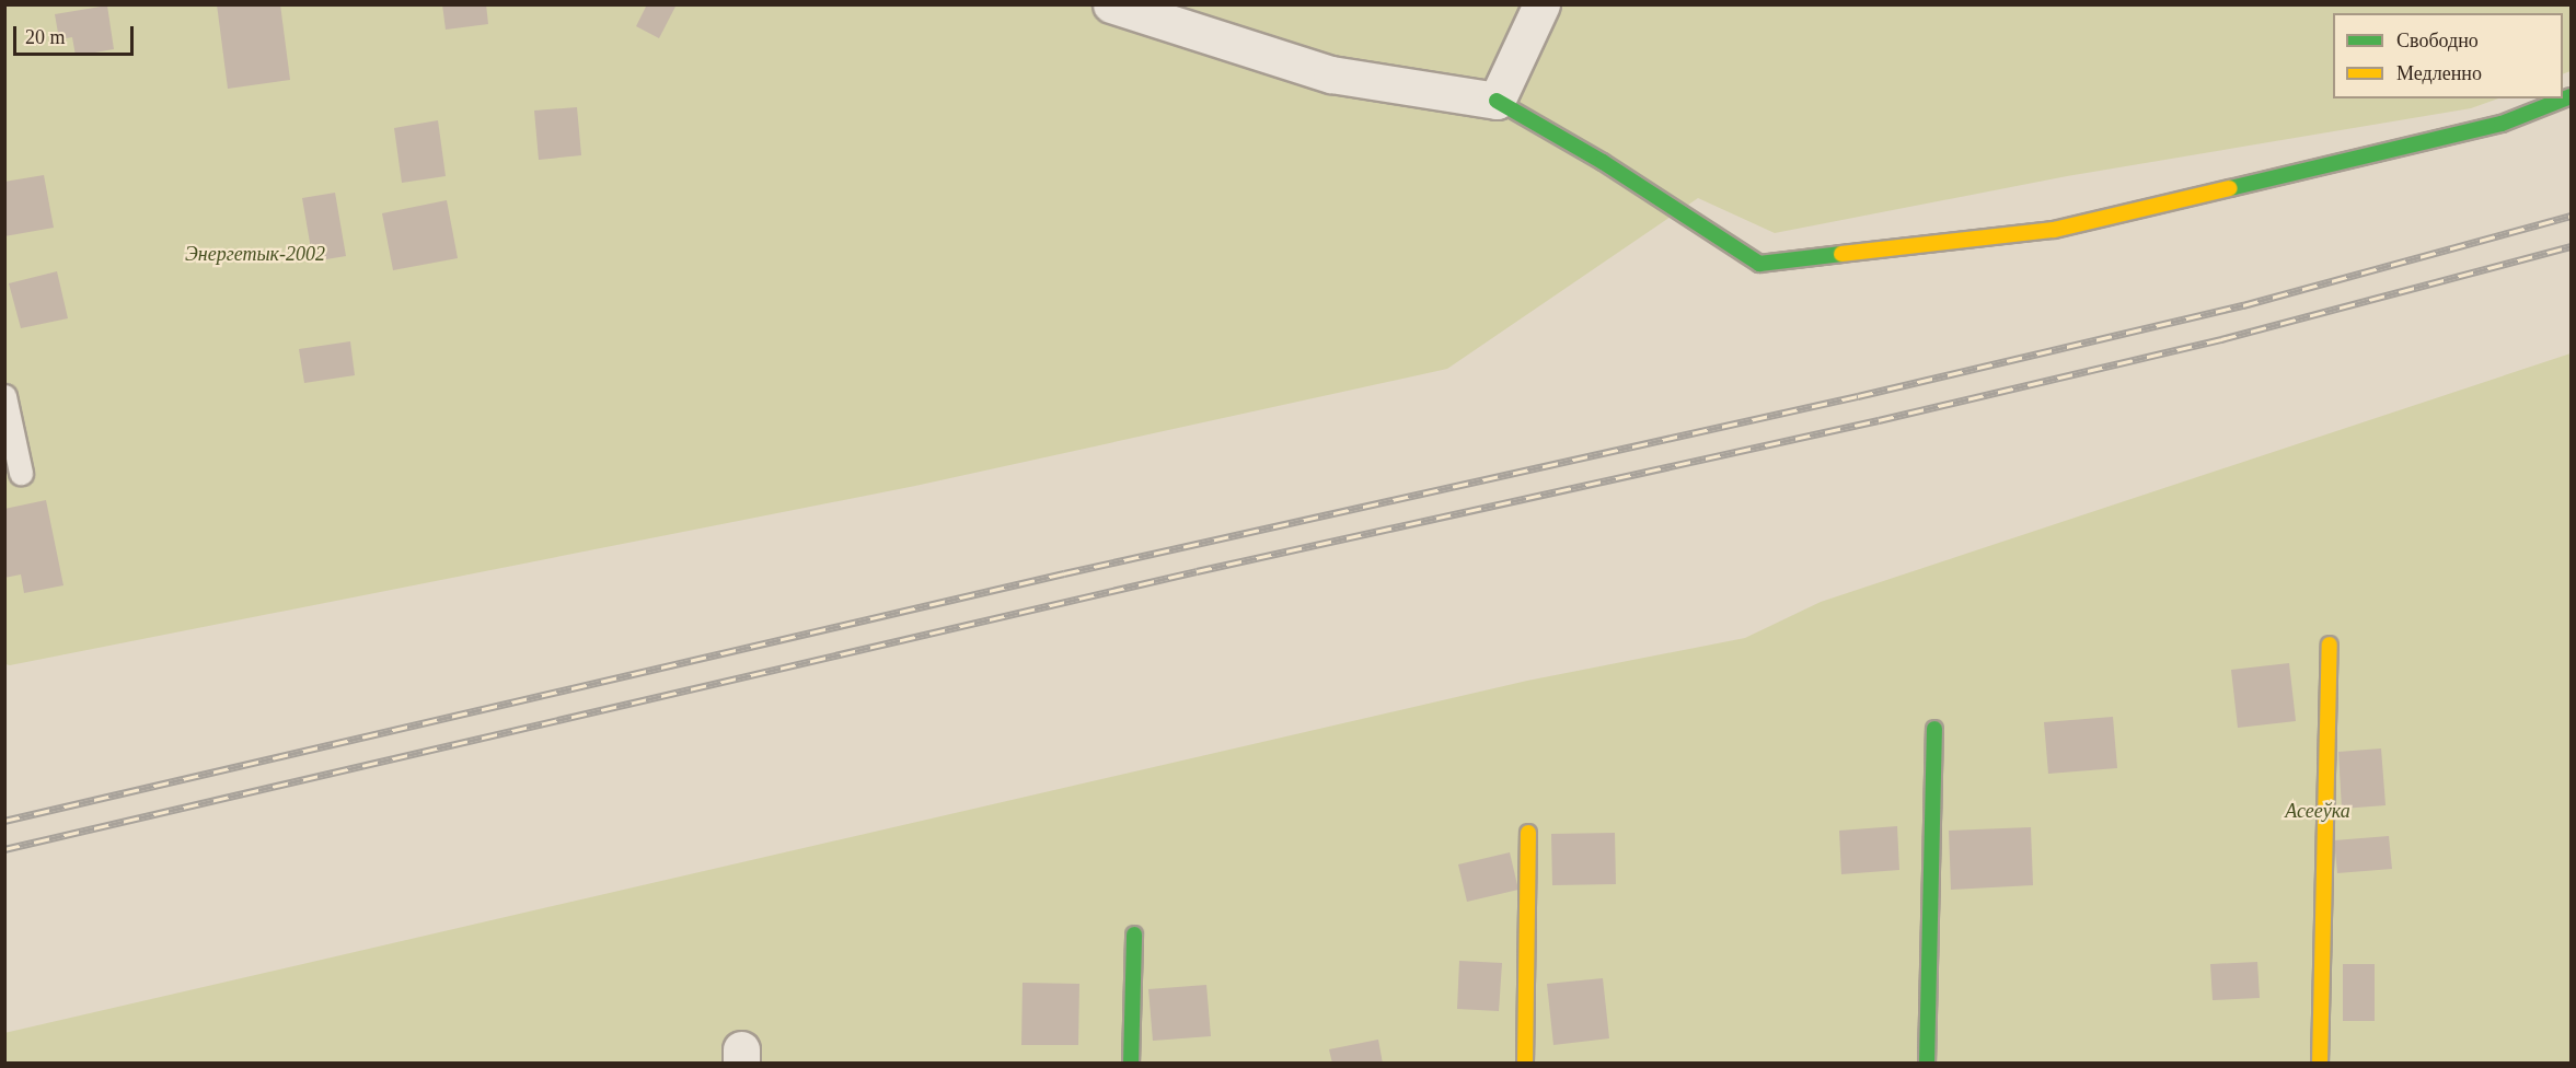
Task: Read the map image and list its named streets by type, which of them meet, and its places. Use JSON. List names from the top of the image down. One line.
{"parks":["Энергетык-2002","Асееўка"],"legend":["Свободно","Медленно"],"scale_bar":"20 m"}
